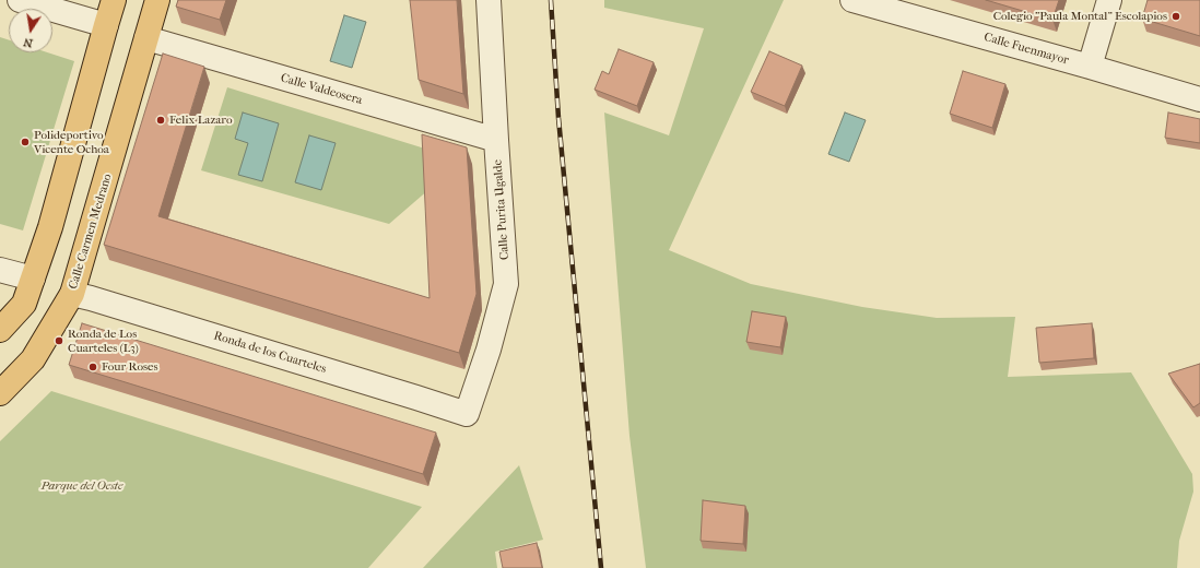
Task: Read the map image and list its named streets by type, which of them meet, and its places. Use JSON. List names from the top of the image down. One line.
{"streets":{"main road":["Calle Carmen Medrano"],"street":["Calle Fuenmayor","Calle Valdeosera","Calle Purita Ugalde","Ronda de los Cuarteles"]},"crossings":[["Calle Valdeosera","Calle Purita Ugalde"],["Calle Valdeosera","Calle Carmen Medrano"],["Calle Purita Ugalde","Ronda de los Cuarteles"],["Calle Carmen Medrano","Ronda de los Cuarteles"]],"parks":["Parque del Oeste"],"places":["Colegio \"Paula Montal\" Escolapios","Felix Lazaro","Polideportivo Vicente Ochoa","Ronda de Los Cuarteles (L3)","Four Roses"],"north":"bottom"}
